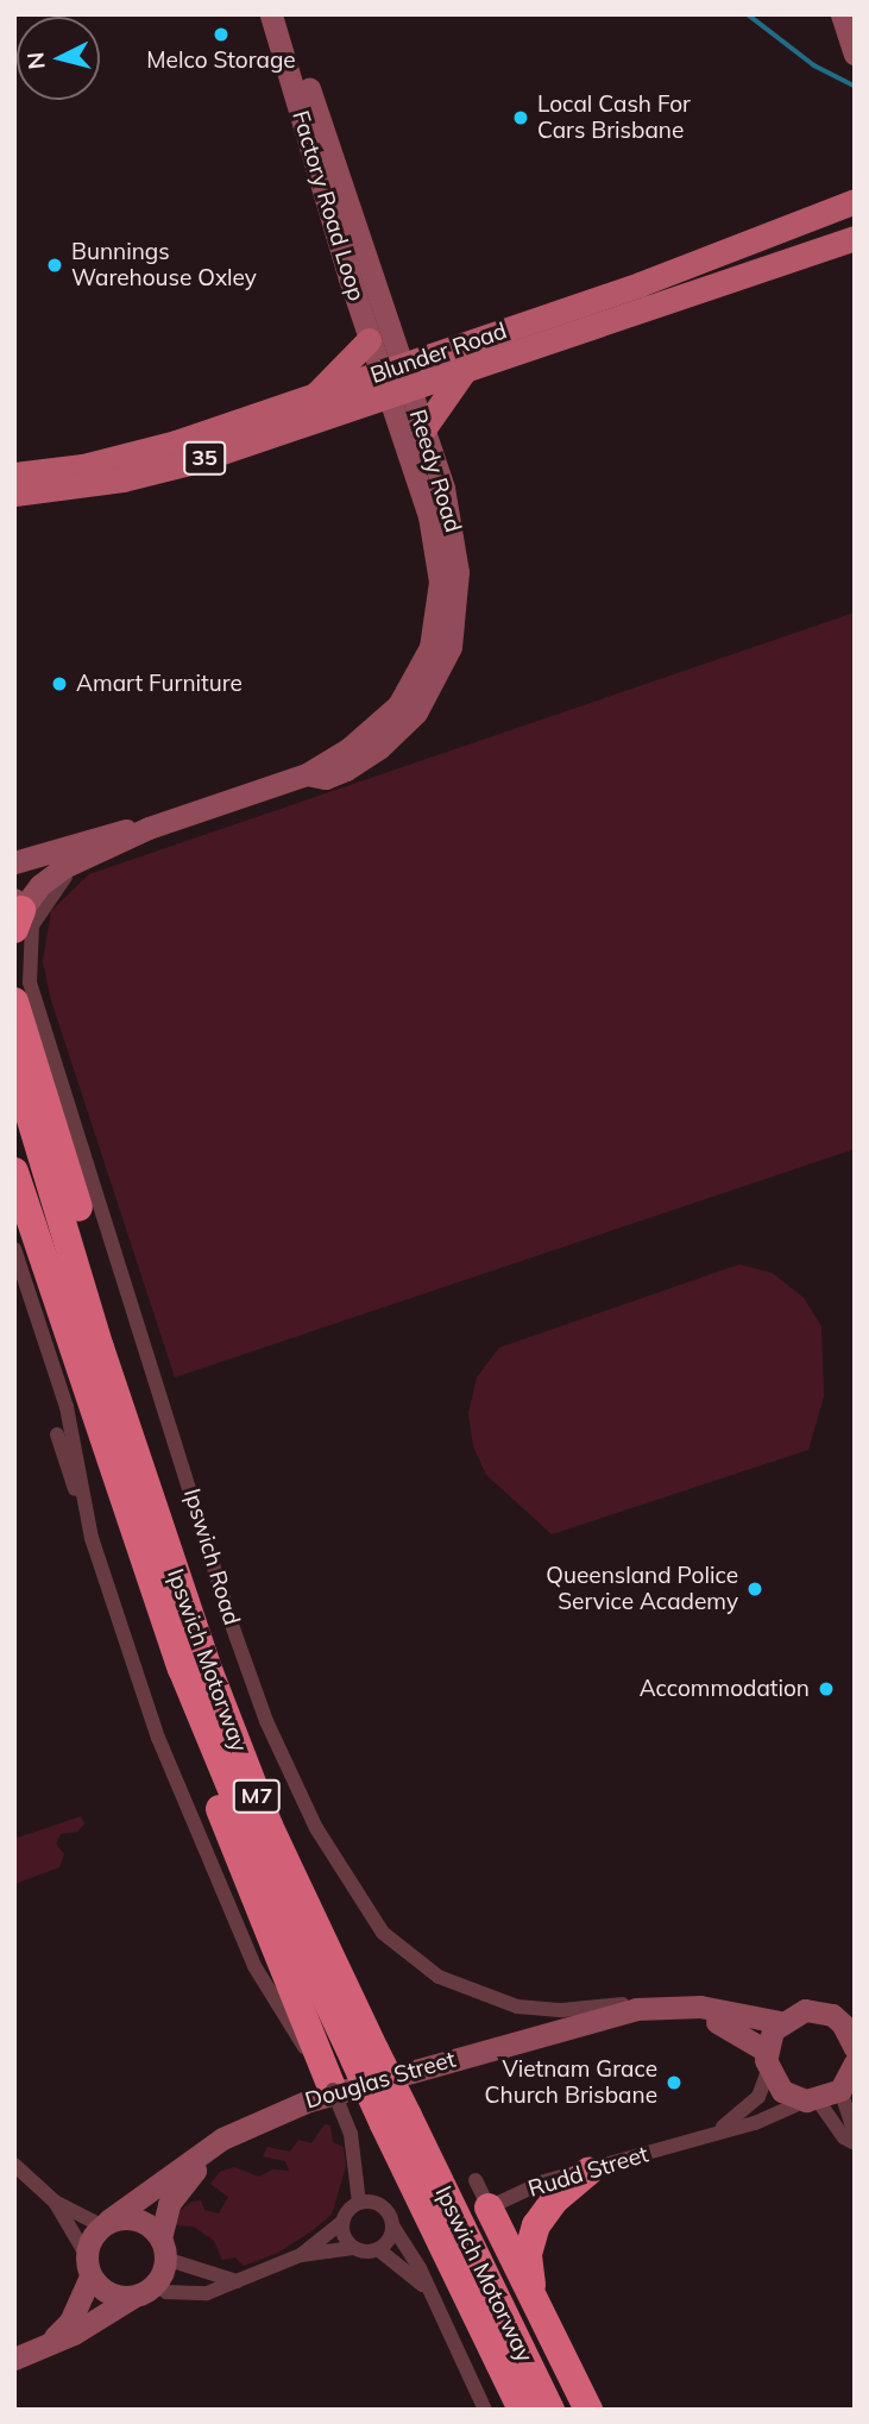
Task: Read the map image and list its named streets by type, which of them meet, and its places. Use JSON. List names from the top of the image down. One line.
{"streets":{"highway":["Ipswich Motorway","M7"],"main road":["Factory Road Loop","Blunder Road","35","Reedy Road","Douglas Street"],"street":["Ipswich Road","Rudd Street"]},"crossings":[["Factory Road Loop","Blunder Road"],["Factory Road Loop","Reedy Road"],["Blunder Road","Reedy Road"],["Reedy Road","Ipswich Road"],["Ipswich Road","Douglas Street"],["Ipswich Motorway","Douglas Street"],["Douglas Street","Rudd Street"]],"places":["Melco Storage","Local Cash For Cars Brisbane","Bunnings Warehouse Oxley","Amart Furniture","Queensland Police Service Academy","Accommodation","Vietnam Grace Church Brisbane"],"north":"left"}
